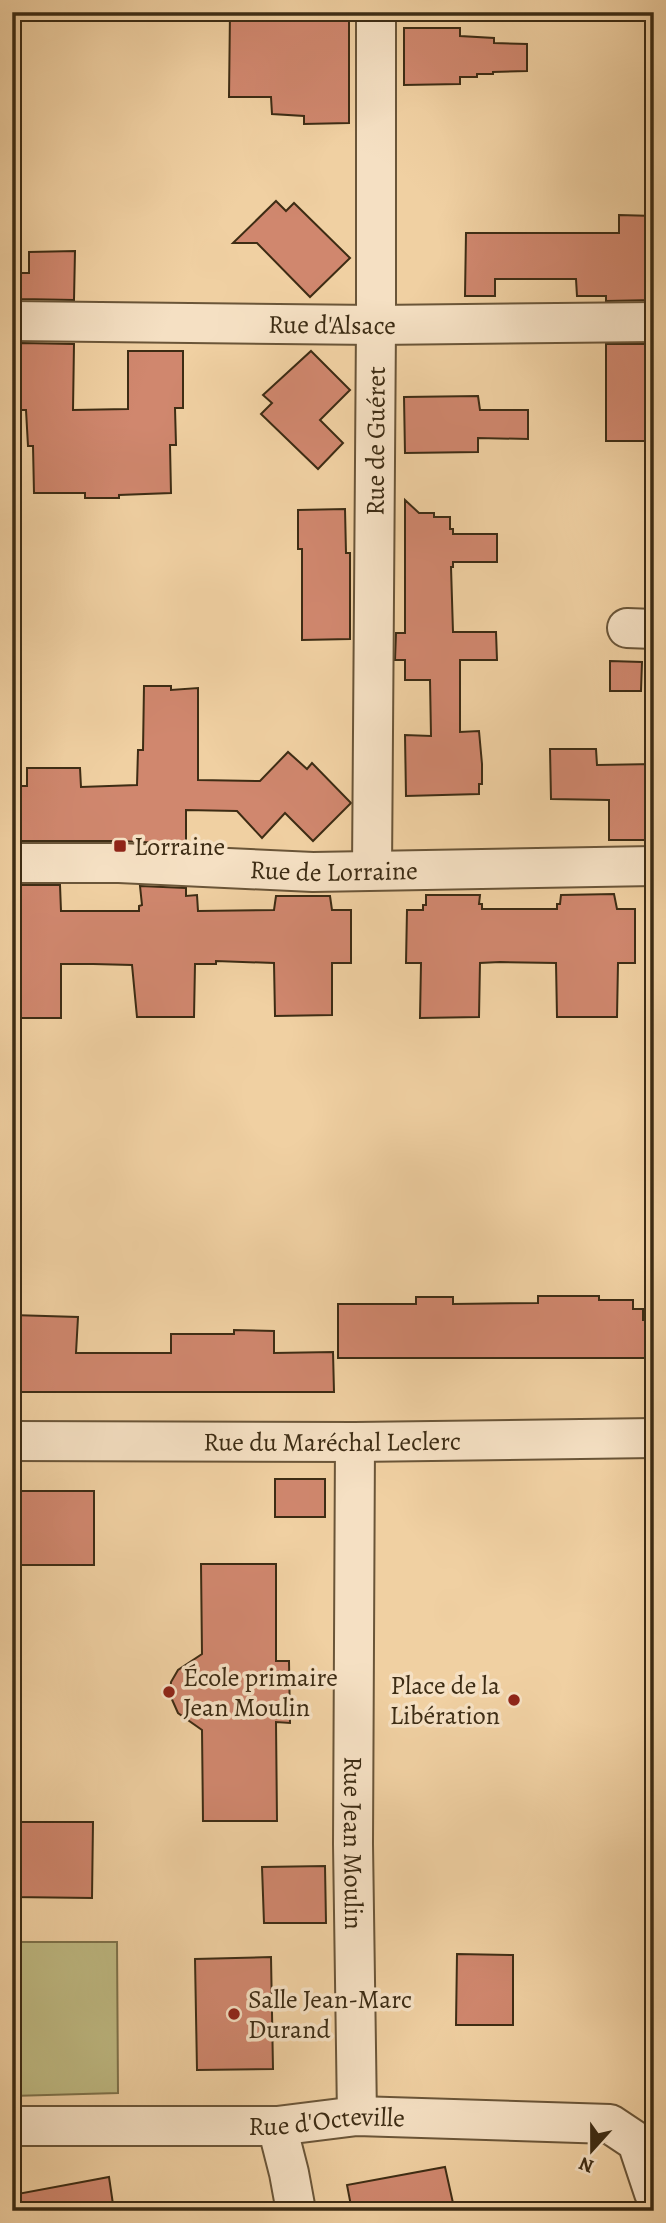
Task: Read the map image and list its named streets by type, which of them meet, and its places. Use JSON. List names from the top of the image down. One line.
{"streets":{"street":["Rue d'Alsace","Rue de Guéret","Rue de Lorraine","Rue du Maréchal Leclerc","Rue Jean Moulin","Rue d'Octeville"]},"crossings":[["Rue d'Alsace","Rue de Guéret"],["Rue de Guéret","Rue de Lorraine"],["Rue du Maréchal Leclerc","Rue Jean Moulin"],["Rue Jean Moulin","Rue d'Octeville"]],"places":{"transit":["Lorraine"],"other":["École primaire Jean Moulin","Place de la Libération","Salle Jean-Marc Durand"]},"north":"bottom"}
